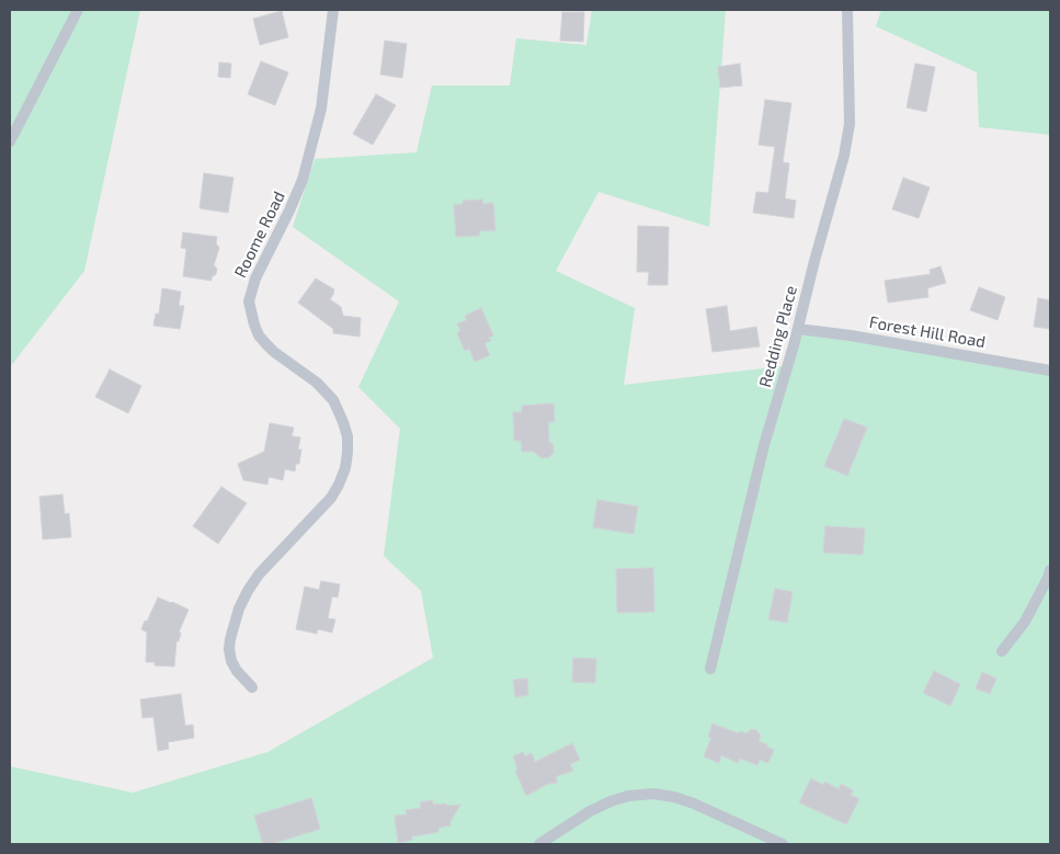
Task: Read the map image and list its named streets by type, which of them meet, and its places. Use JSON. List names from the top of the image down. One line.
{"streets":{"street":["Roome Road","Forest Hill Road","Redding Place"]},"crossings":[["Forest Hill Road","Redding Place"]]}
